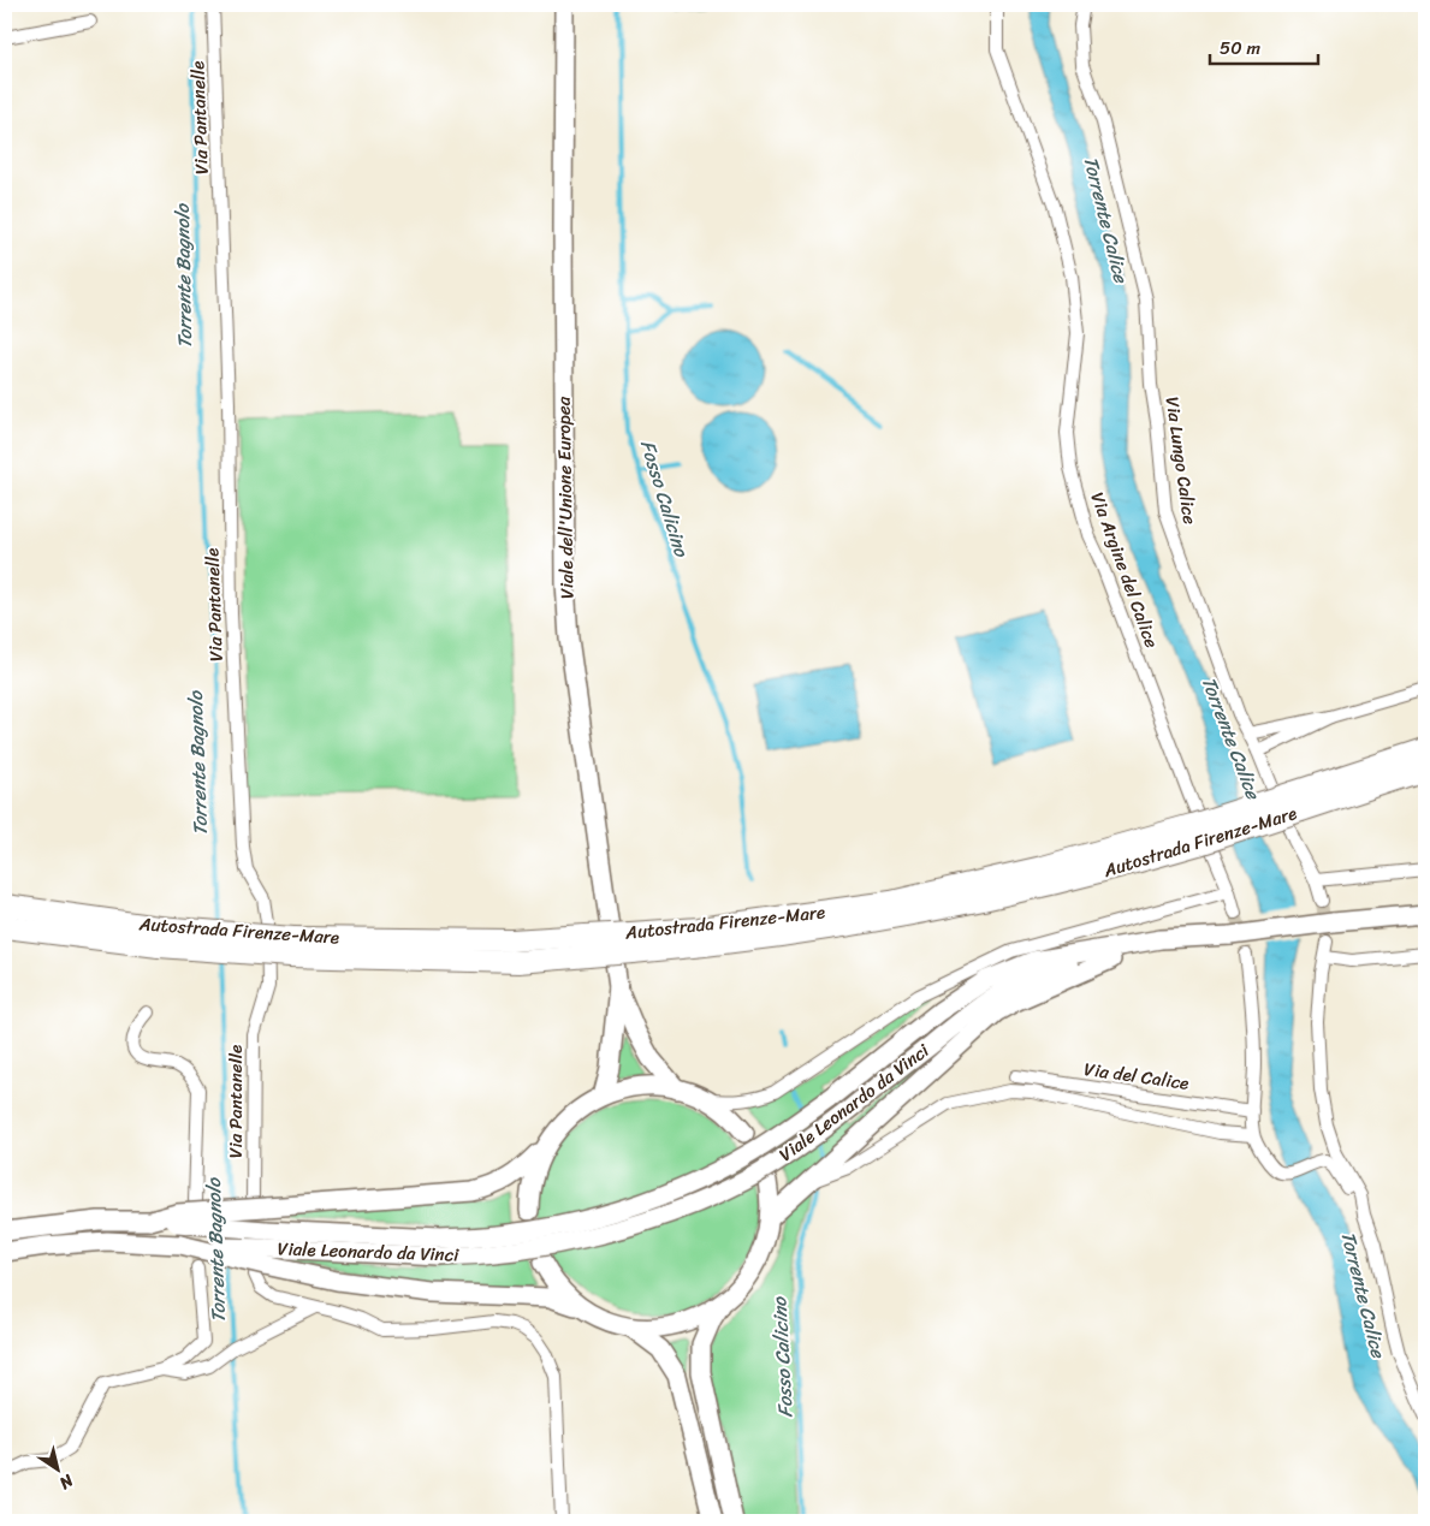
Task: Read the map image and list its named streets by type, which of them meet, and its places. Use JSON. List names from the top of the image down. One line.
{"streets":{"highway":["Autostrada Firenze-Mare"],"main road":["Viale dell'Unione Europea","Viale Leonardo da Vinci"],"street":["Via Pantanelle","Via Lungo Calice","Via Argine del Calice","Via del Calice"]},"water":["Torrente Calice","Torrente Bagnolo","Fosso Calicino"],"scale_bar":"50 m","north":"bottom right"}
